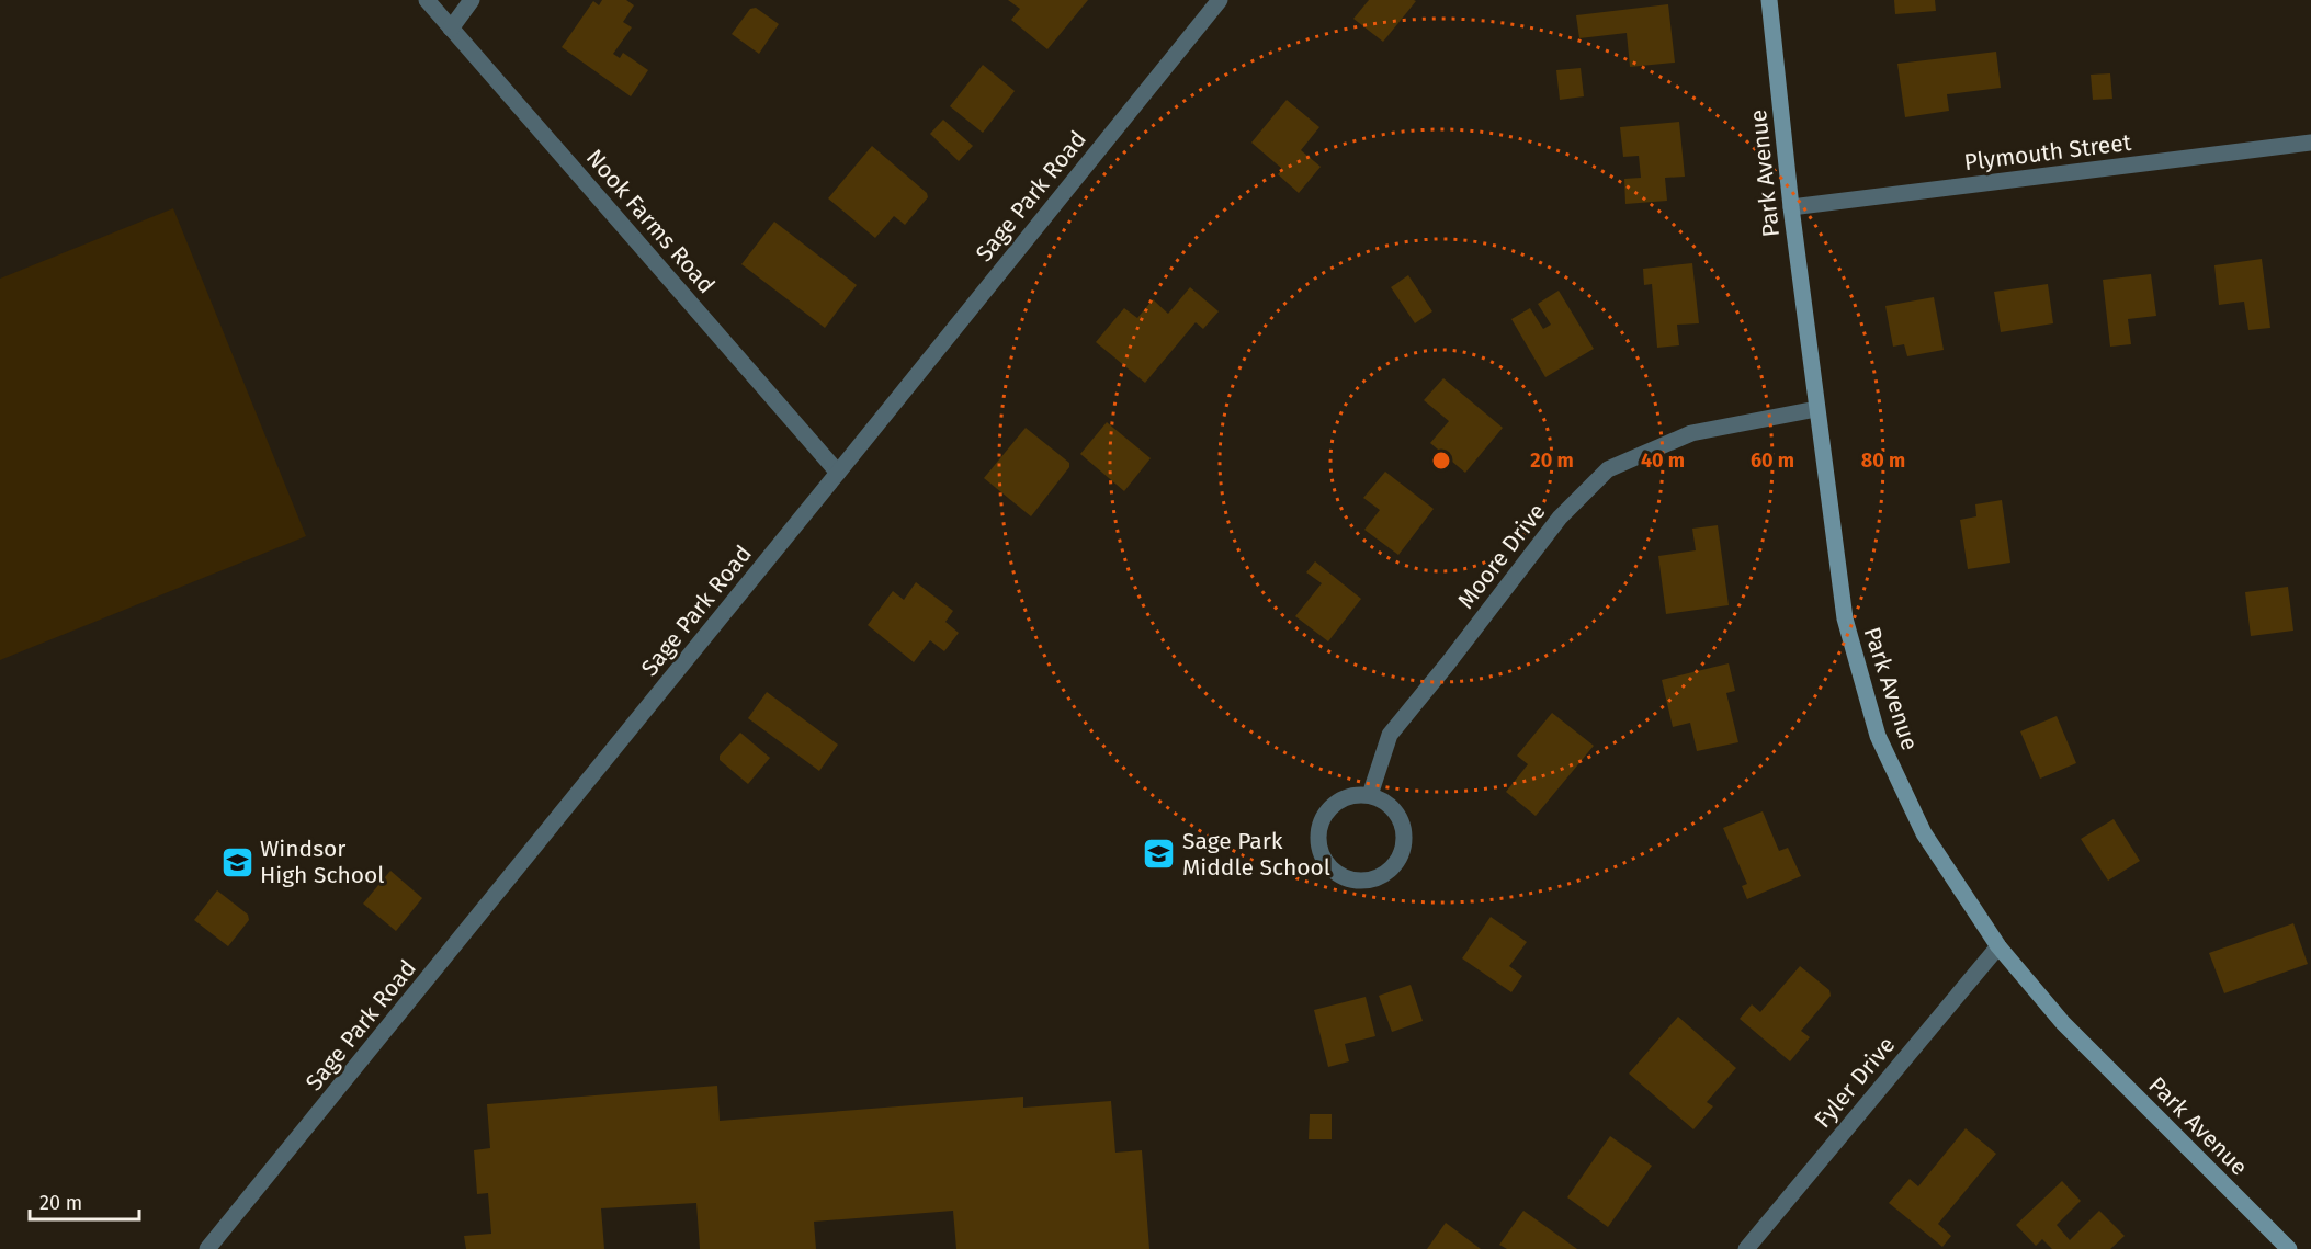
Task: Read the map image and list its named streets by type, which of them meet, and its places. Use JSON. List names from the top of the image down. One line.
{"streets":{"main road":["Park Avenue"],"street":["Plymouth Street","Sage Park Road","Nook Farms Road","Moore Drive","Fyler Drive"]},"crossings":[["Plymouth Street","Park Avenue"],["Park Avenue","Moore Drive"],["Park Avenue","Fyler Drive"],["Sage Park Road","Nook Farms Road"]],"places":{"school or university":["Sage Park Middle School","Windsor High School"]},"scale_bar":"20 m","rings":["20 m","40 m","60 m","80 m"]}
